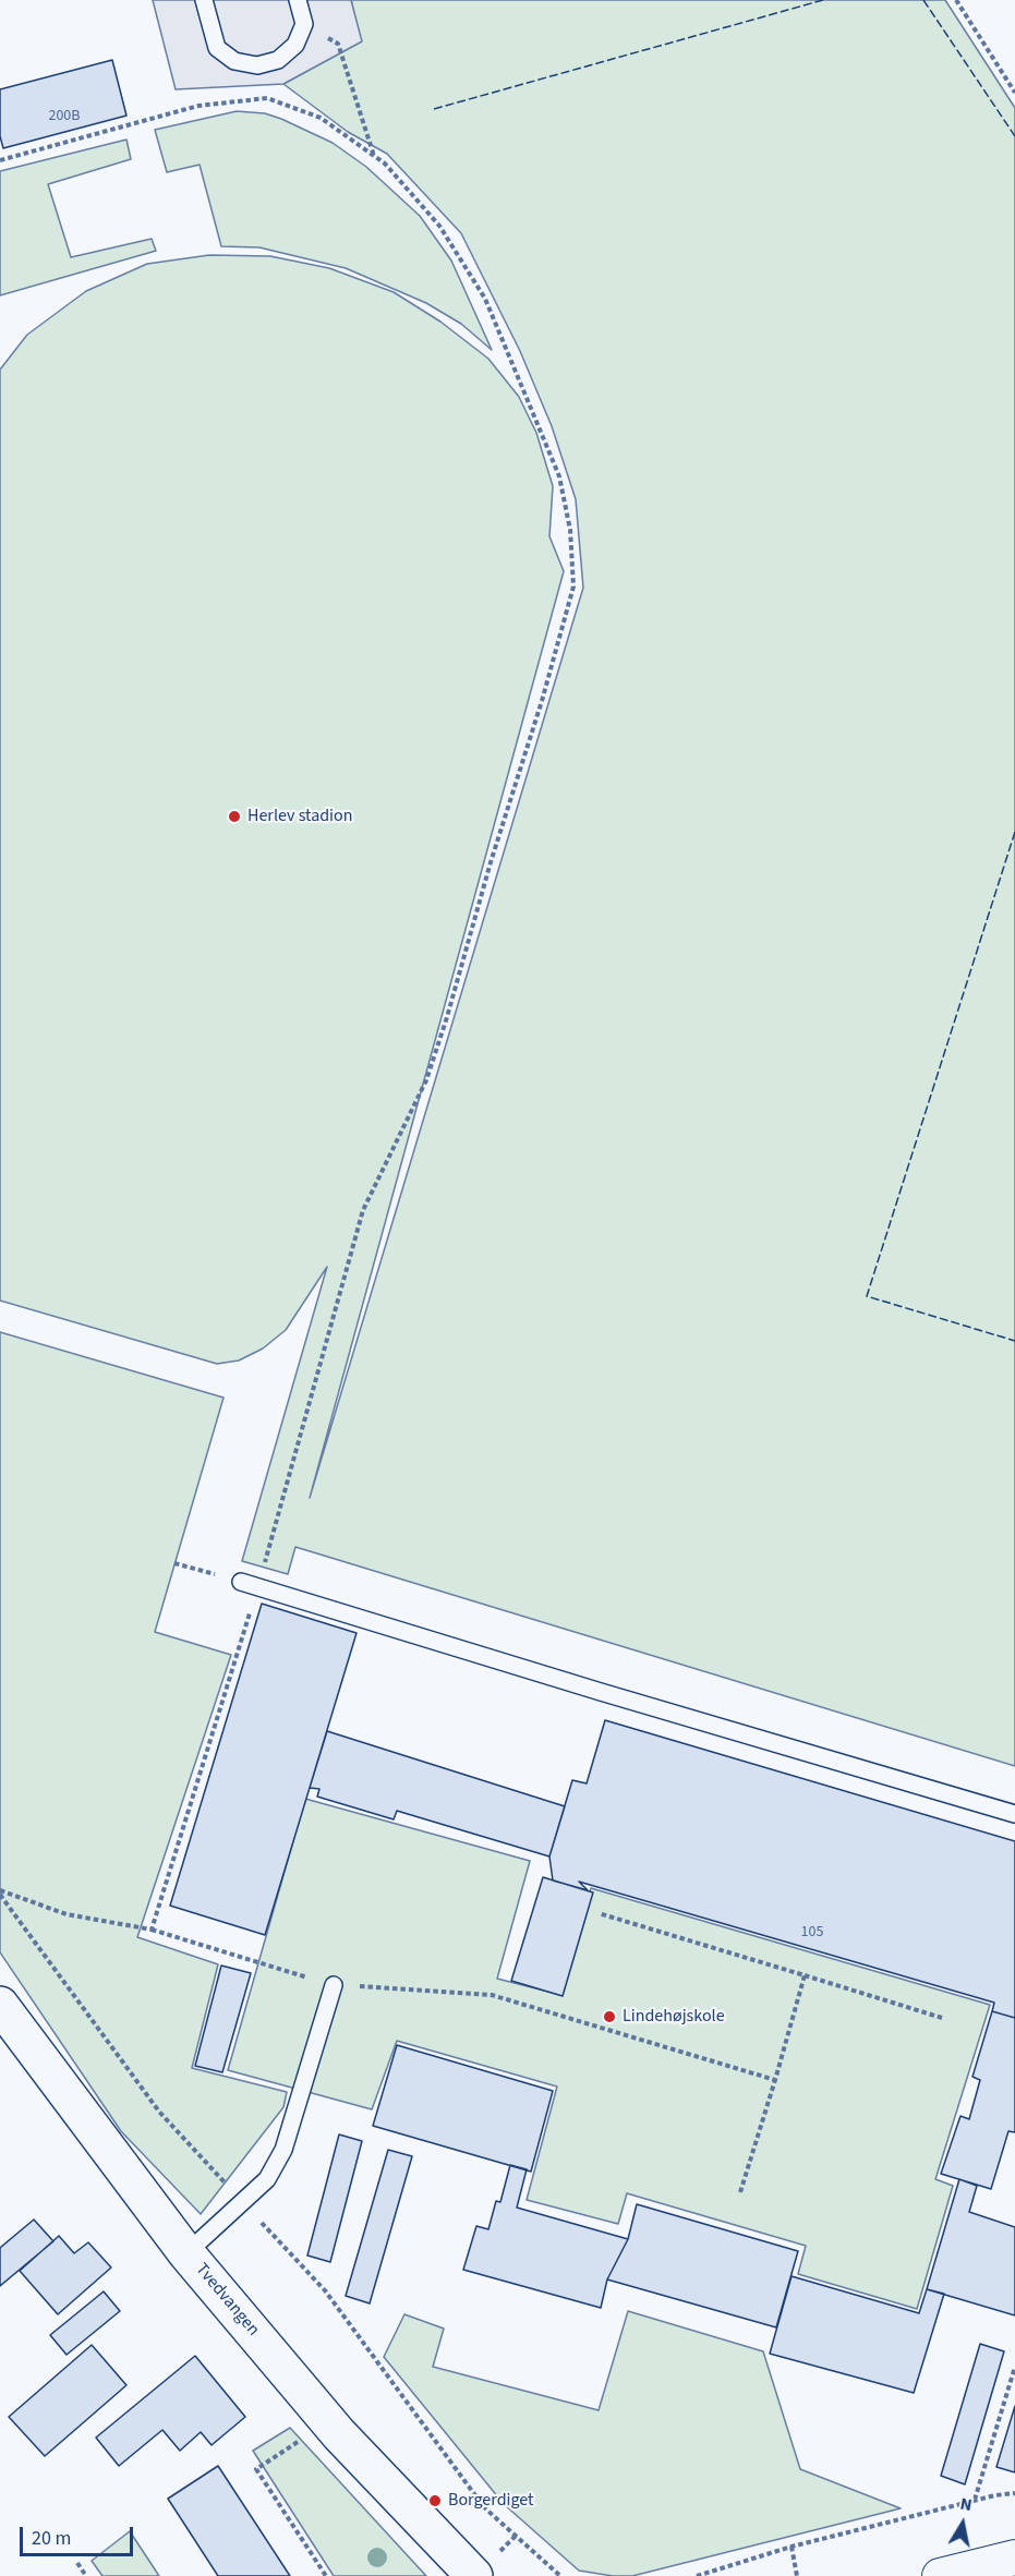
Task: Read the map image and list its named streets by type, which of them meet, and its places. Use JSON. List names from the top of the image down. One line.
{"streets":{"street":["Tvedvangen"]},"places":["Herlev stadion","Lindehøjskole","Borgerdiget"],"house_numbers":["200B","105"],"scale_bar":"20 m","north":"top"}
